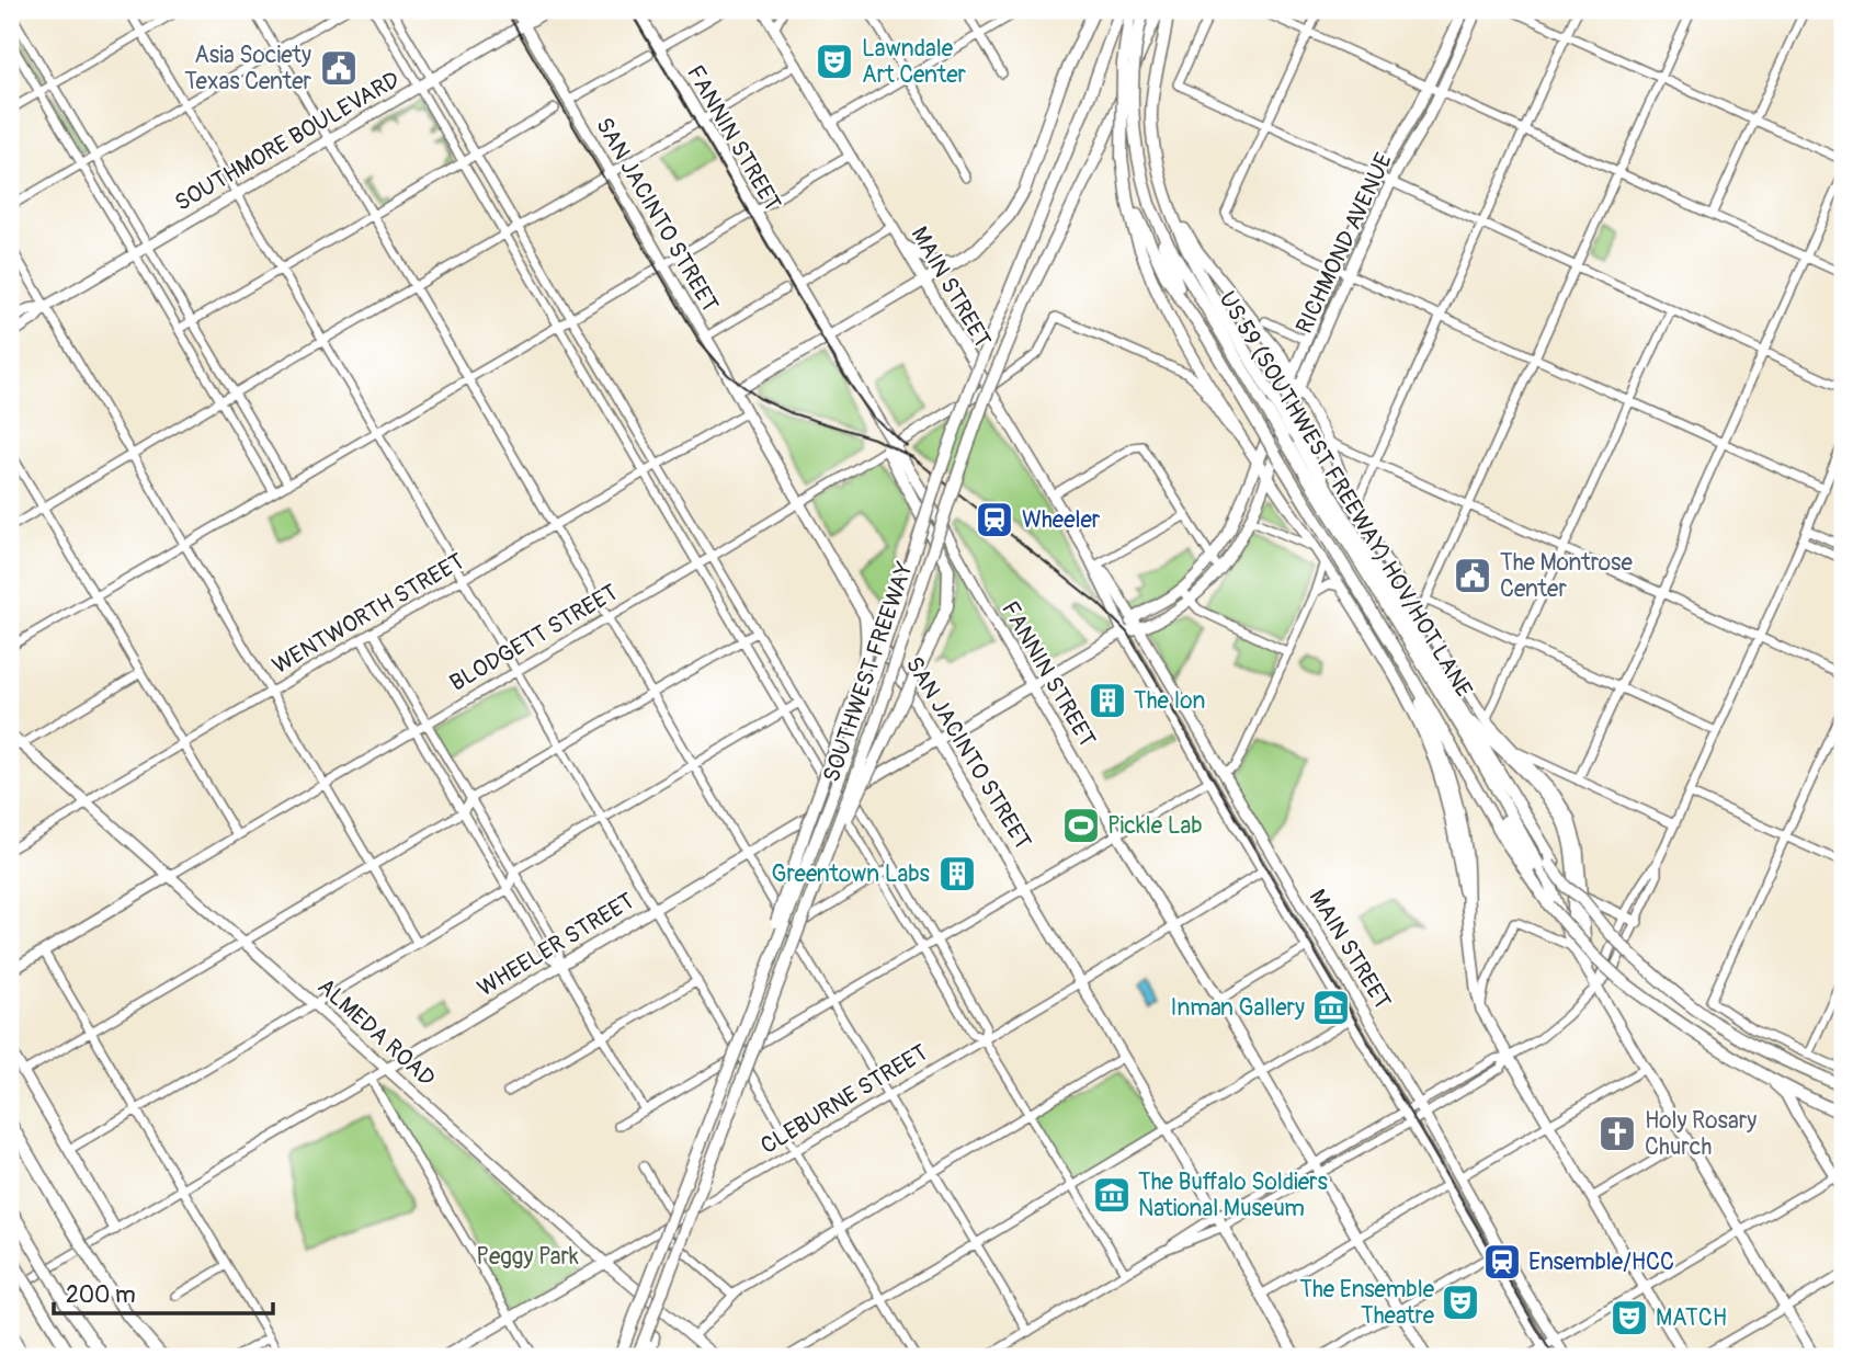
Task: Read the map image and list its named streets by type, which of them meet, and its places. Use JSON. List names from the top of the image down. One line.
{"streets":{"highway":["US 59 (SOUTHWEST FREEWAY) HOV/HOT LANE","SOUTHWEST FREEWAY"],"main road":["FANNIN STREET","SOUTHMORE BOULEVARD","SAN JACINTO STREET","RICHMOND AVENUE","MAIN STREET","BLODGETT STREET","WHEELER STREET","ALMEDA ROAD","CLEBURNE STREET"],"street":["WENTWORTH STREET"]},"crossings":[["FANNIN STREET","BLODGETT STREET"],["FANNIN STREET","WHEELER STREET"],["FANNIN STREET","CLEBURNE STREET"],["SOUTHMORE BOULEVARD","SAN JACINTO STREET"],["SAN JACINTO STREET","WENTWORTH STREET"],["SAN JACINTO STREET","BLODGETT STREET"],["SAN JACINTO STREET","WHEELER STREET"],["SAN JACINTO STREET","CLEBURNE STREET"],["RICHMOND AVENUE","MAIN STREET"],["RICHMOND AVENUE","WHEELER STREET"],["MAIN STREET","BLODGETT STREET"],["MAIN STREET","WHEELER STREET"],["MAIN STREET","CLEBURNE STREET"],["WENTWORTH STREET","ALMEDA ROAD"],["BLODGETT STREET","ALMEDA ROAD"],["WHEELER STREET","ALMEDA ROAD"],["ALMEDA ROAD","CLEBURNE STREET"]],"parks":["Peggy Park"],"places":{"theatre":["Lawndale Art Center","The Ensemble Theatre","MATCH"],"public building":["Asia Society Texas Center","The Montrose Center"],"station":["Wheeler","Ensemble/HCC"],"building":["The Ion","Greentown Labs"],"sports":["Pickle Lab"],"museum":["Inman Gallery","The Buffalo Soldiers National Museum"],"church":["Holy Rosary Church"]},"scale_bar":"200 m"}
